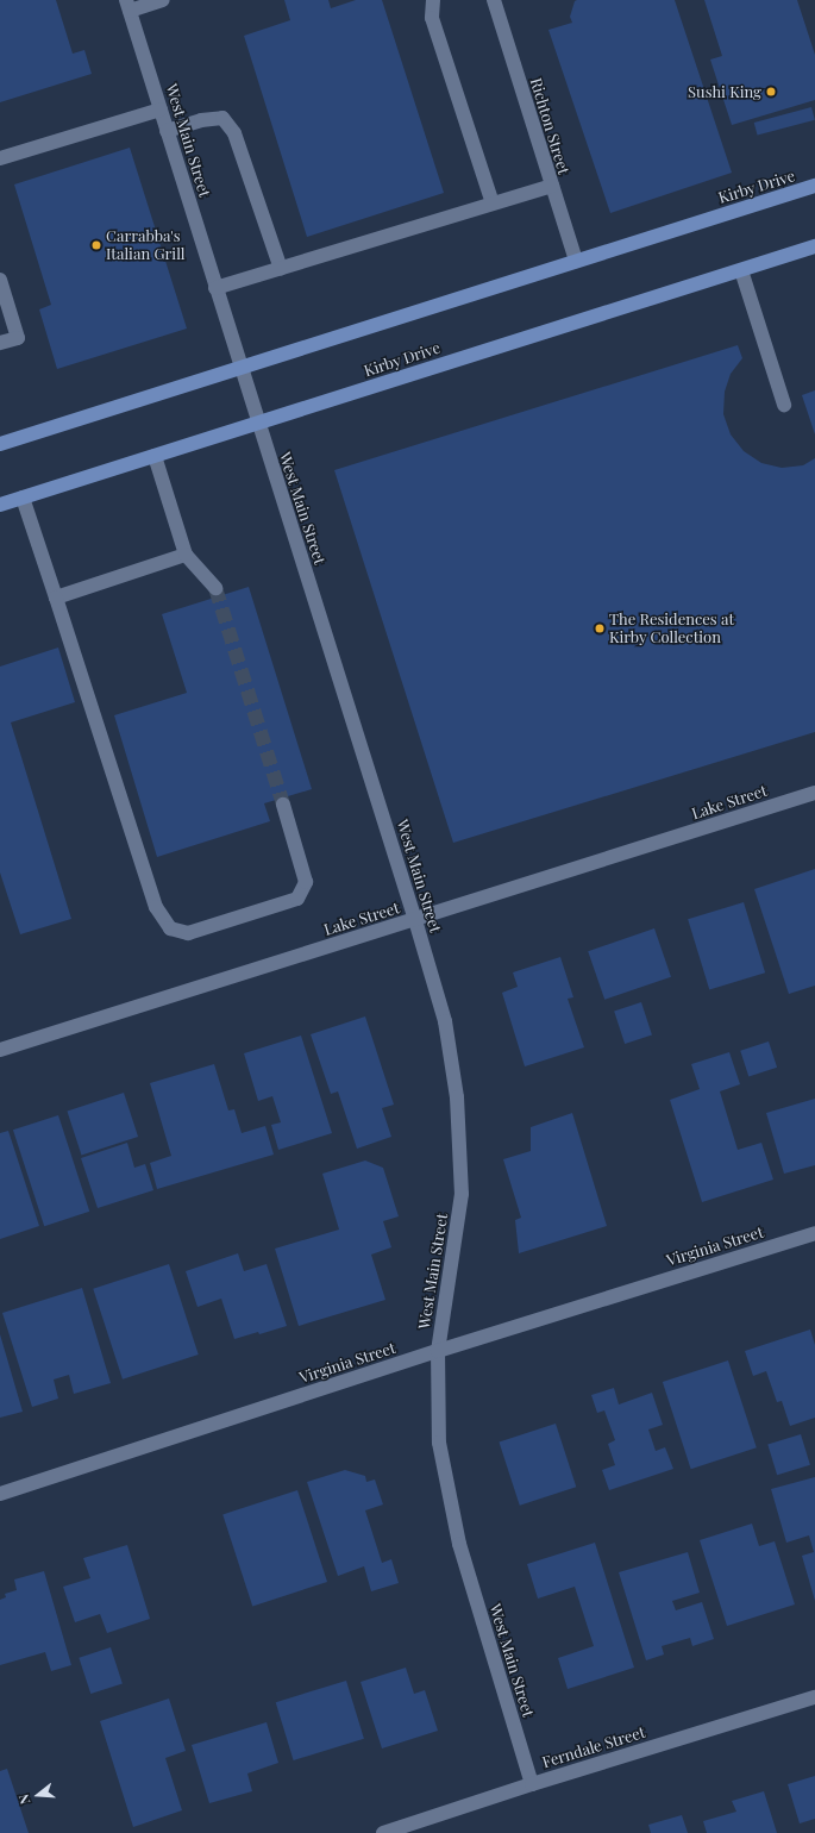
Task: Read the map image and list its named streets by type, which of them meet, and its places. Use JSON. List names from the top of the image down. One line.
{"streets":{"main road":["Kirby Drive"],"street":["Richton Street","West Main Street","Lake Street","Virginia Street","Ferndale Street"]},"crossings":[["Richton Street","Kirby Drive"],["West Main Street","Kirby Drive"],["West Main Street","Lake Street"],["West Main Street","Virginia Street"],["West Main Street","Ferndale Street"]],"places":["Sushi King","Carrabba's Italian Grill","The Residences at Kirby Collection"],"north":"left"}
